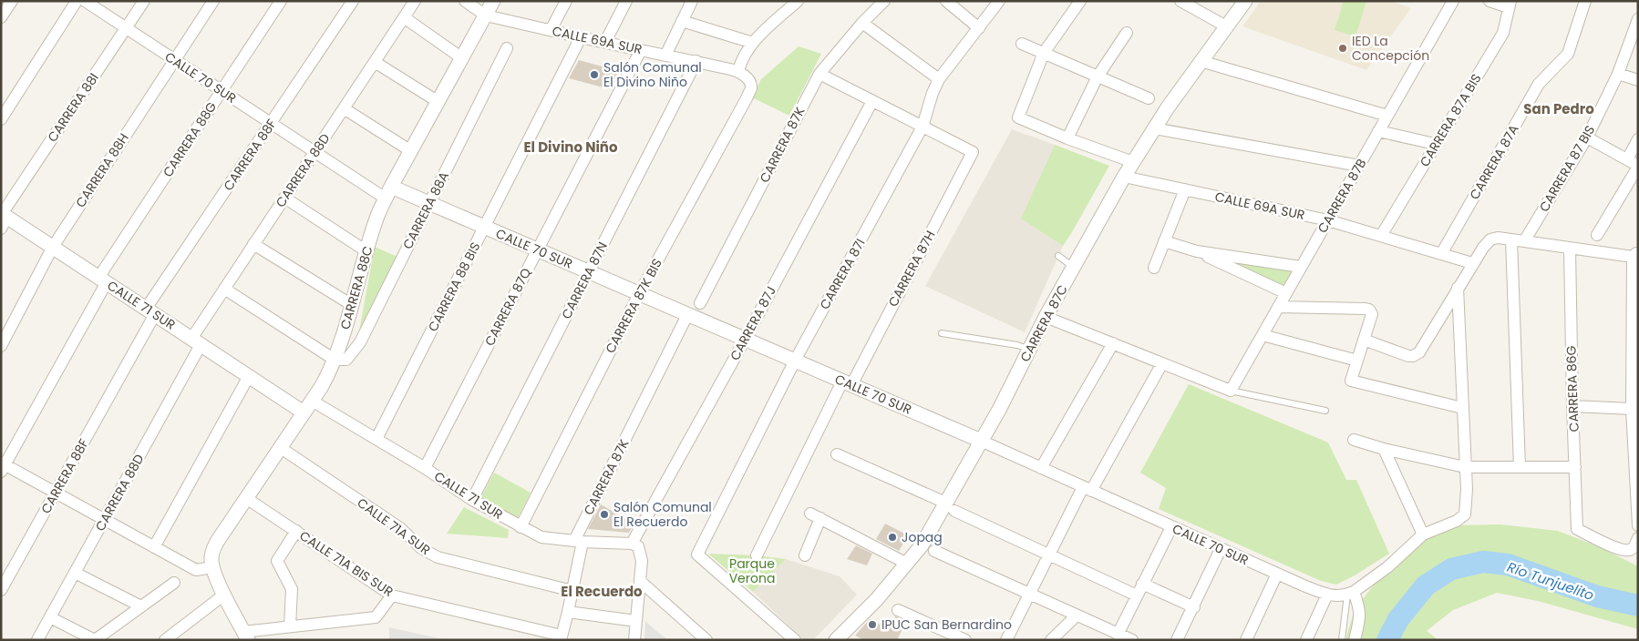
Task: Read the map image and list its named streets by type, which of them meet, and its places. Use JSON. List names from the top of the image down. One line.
{"streets":{"street":["CALLE 69A SUR","CALLE 70 SUR","CARRERA 88I","CARRERA 87A BIS","CARRERA 88G","CARRERA 87K","CARRERA 88F","CARRERA 87A","CARRERA 87 BIS","CARRERA 88H","CARRERA 88D","CARRERA 87B","CARRERA 88A","CARRERA 87H","CARRERA 87I","CARRERA 87N","CARRERA 88 BIS","CARRERA 88C","CALLE 71 SUR","CARRERA 87K BIS","CARRERA 87Q","CARRERA 87J","CARRERA 87C","CARRERA 86G","CALLE 71A SUR","CALLE 71A BIS SUR"]},"crossings":[["CALLE 69A SUR","CARRERA 87A BIS"],["CALLE 69A SUR","CARRERA 87A"],["CALLE 69A SUR","CARRERA 87B"],["CALLE 69A SUR","CARRERA 87N"],["CALLE 69A SUR","CARRERA 88 BIS"],["CALLE 69A SUR","CARRERA 88C"],["CALLE 69A SUR","CARRERA 87K BIS"],["CALLE 69A SUR","CARRERA 87Q"],["CALLE 69A SUR","CARRERA 87C"],["CALLE 70 SUR","CARRERA 88I"],["CALLE 70 SUR","CARRERA 88G"],["CALLE 70 SUR","CARRERA 87K"],["CALLE 70 SUR","CARRERA 88F"],["CALLE 70 SUR","CARRERA 88H"],["CALLE 70 SUR","CARRERA 88D"],["CALLE 70 SUR","CARRERA 88A"],["CALLE 70 SUR","CARRERA 87H"],["CALLE 70 SUR","CARRERA 87I"],["CALLE 70 SUR","CARRERA 87N"],["CALLE 70 SUR","CARRERA 88 BIS"],["CALLE 70 SUR","CARRERA 88C"],["CALLE 70 SUR","CARRERA 87K BIS"],["CALLE 70 SUR","CARRERA 87Q"],["CALLE 70 SUR","CARRERA 87J"],["CALLE 70 SUR","CARRERA 87C"],["CARRERA 88I","CALLE 71 SUR"],["CARRERA 88G","CALLE 71 SUR"],["CARRERA 87K","CALLE 71 SUR"],["CARRERA 87K","CALLE 71A SUR"],["CARRERA 87K","CALLE 71A BIS SUR"],["CARRERA 88F","CALLE 71 SUR"],["CARRERA 88H","CALLE 71 SUR"],["CARRERA 88D","CALLE 71 SUR"],["CARRERA 88A","CARRERA 88C"],["CARRERA 87H","CARRERA 87I"],["CARRERA 87N","CALLE 71 SUR"],["CARRERA 88 BIS","CALLE 71 SUR"],["CARRERA 88C","CALLE 71 SUR"],["CARRERA 88C","CALLE 71A SUR"],["CARRERA 88C","CALLE 71A BIS SUR"],["CALLE 71 SUR","CARRERA 87K BIS"],["CALLE 71 SUR","CARRERA 87Q"],["CALLE 71 SUR","CARRERA 87J"]],"districts":["San Pedro","El Divino Niño","El Recuerdo"],"water":["Río Tunjuelito"],"parks":["Parque Verona"],"places":["IED La Concepción","Salón Comunal El Divino Niño","Salón Comunal El Recuerdo","Jopag","IPUC San Bernardino"]}
